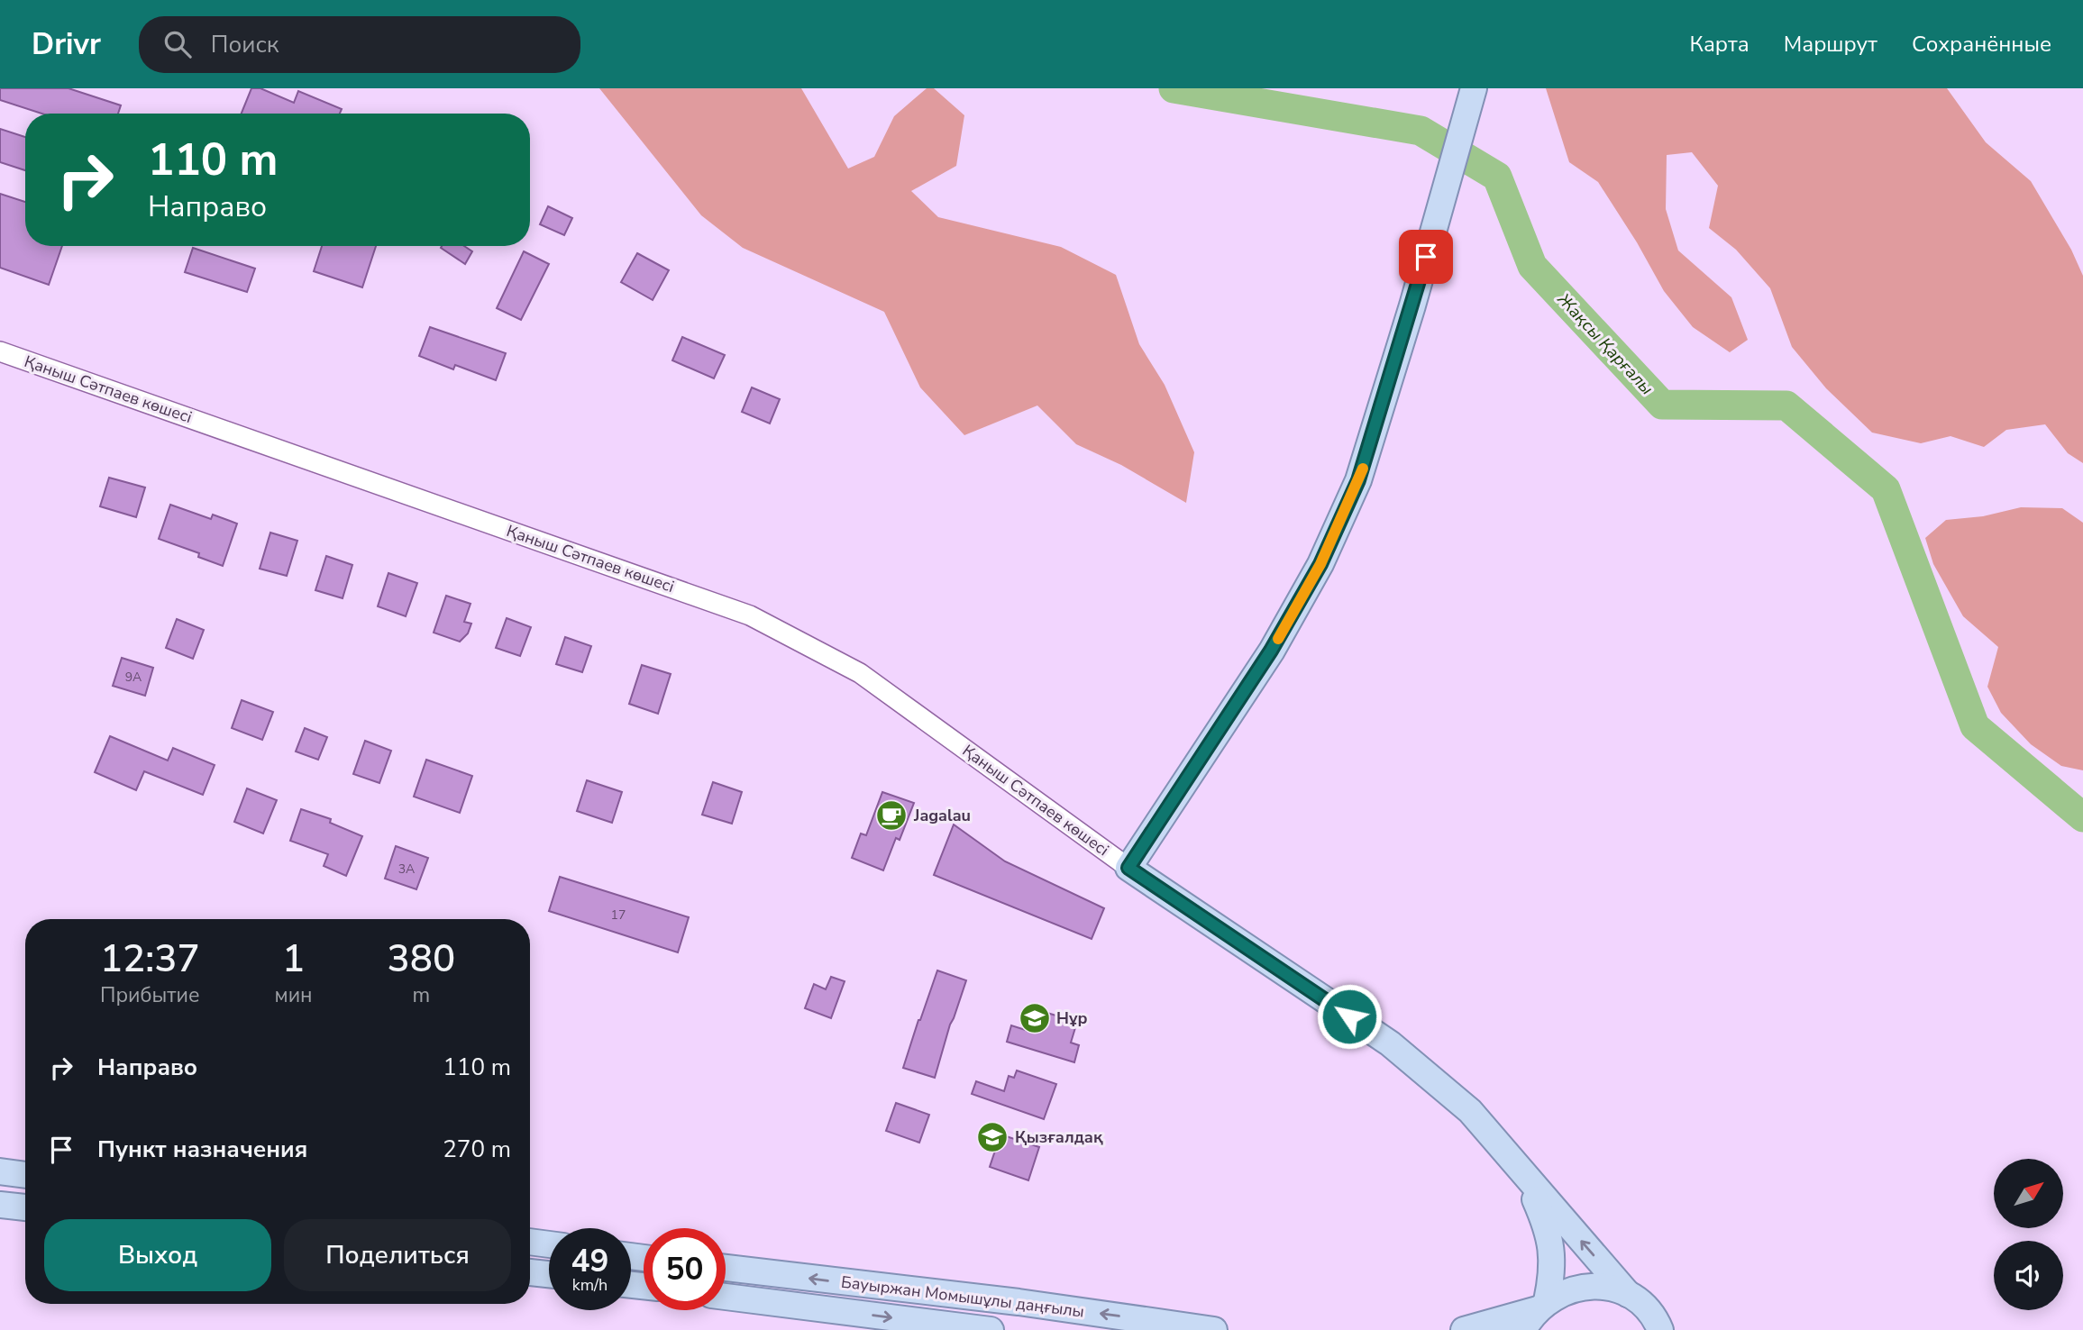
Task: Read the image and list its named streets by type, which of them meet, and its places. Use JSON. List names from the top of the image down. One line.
{"streets":{"main road":["Бауыржан Момышұлы даңғылы"],"street":["Қаныш Сәтпаев көшесі"]},"water":["Жақсы Қарғалы"],"places":{"cafe":["Jagalau"],"school or university":["Нұр","Қызғалдақ"]},"house_numbers":["9А","3А","17"],"north":"top right","page":{"header":"Drivr","search":"Поиск","nav":["Карта","Маршрут","Сохранённые"],"turn":["110 m","Направо"],"eta":["12:37","Прибытие","1","мин","380","m"],"list":[{"name":"Направо","value":"110 m"},{"name":"Пункт назначения","value":"270 m"}],"buttons":["Выход","Поделиться"],"speed":"49 km/h","limit":"50"}}
